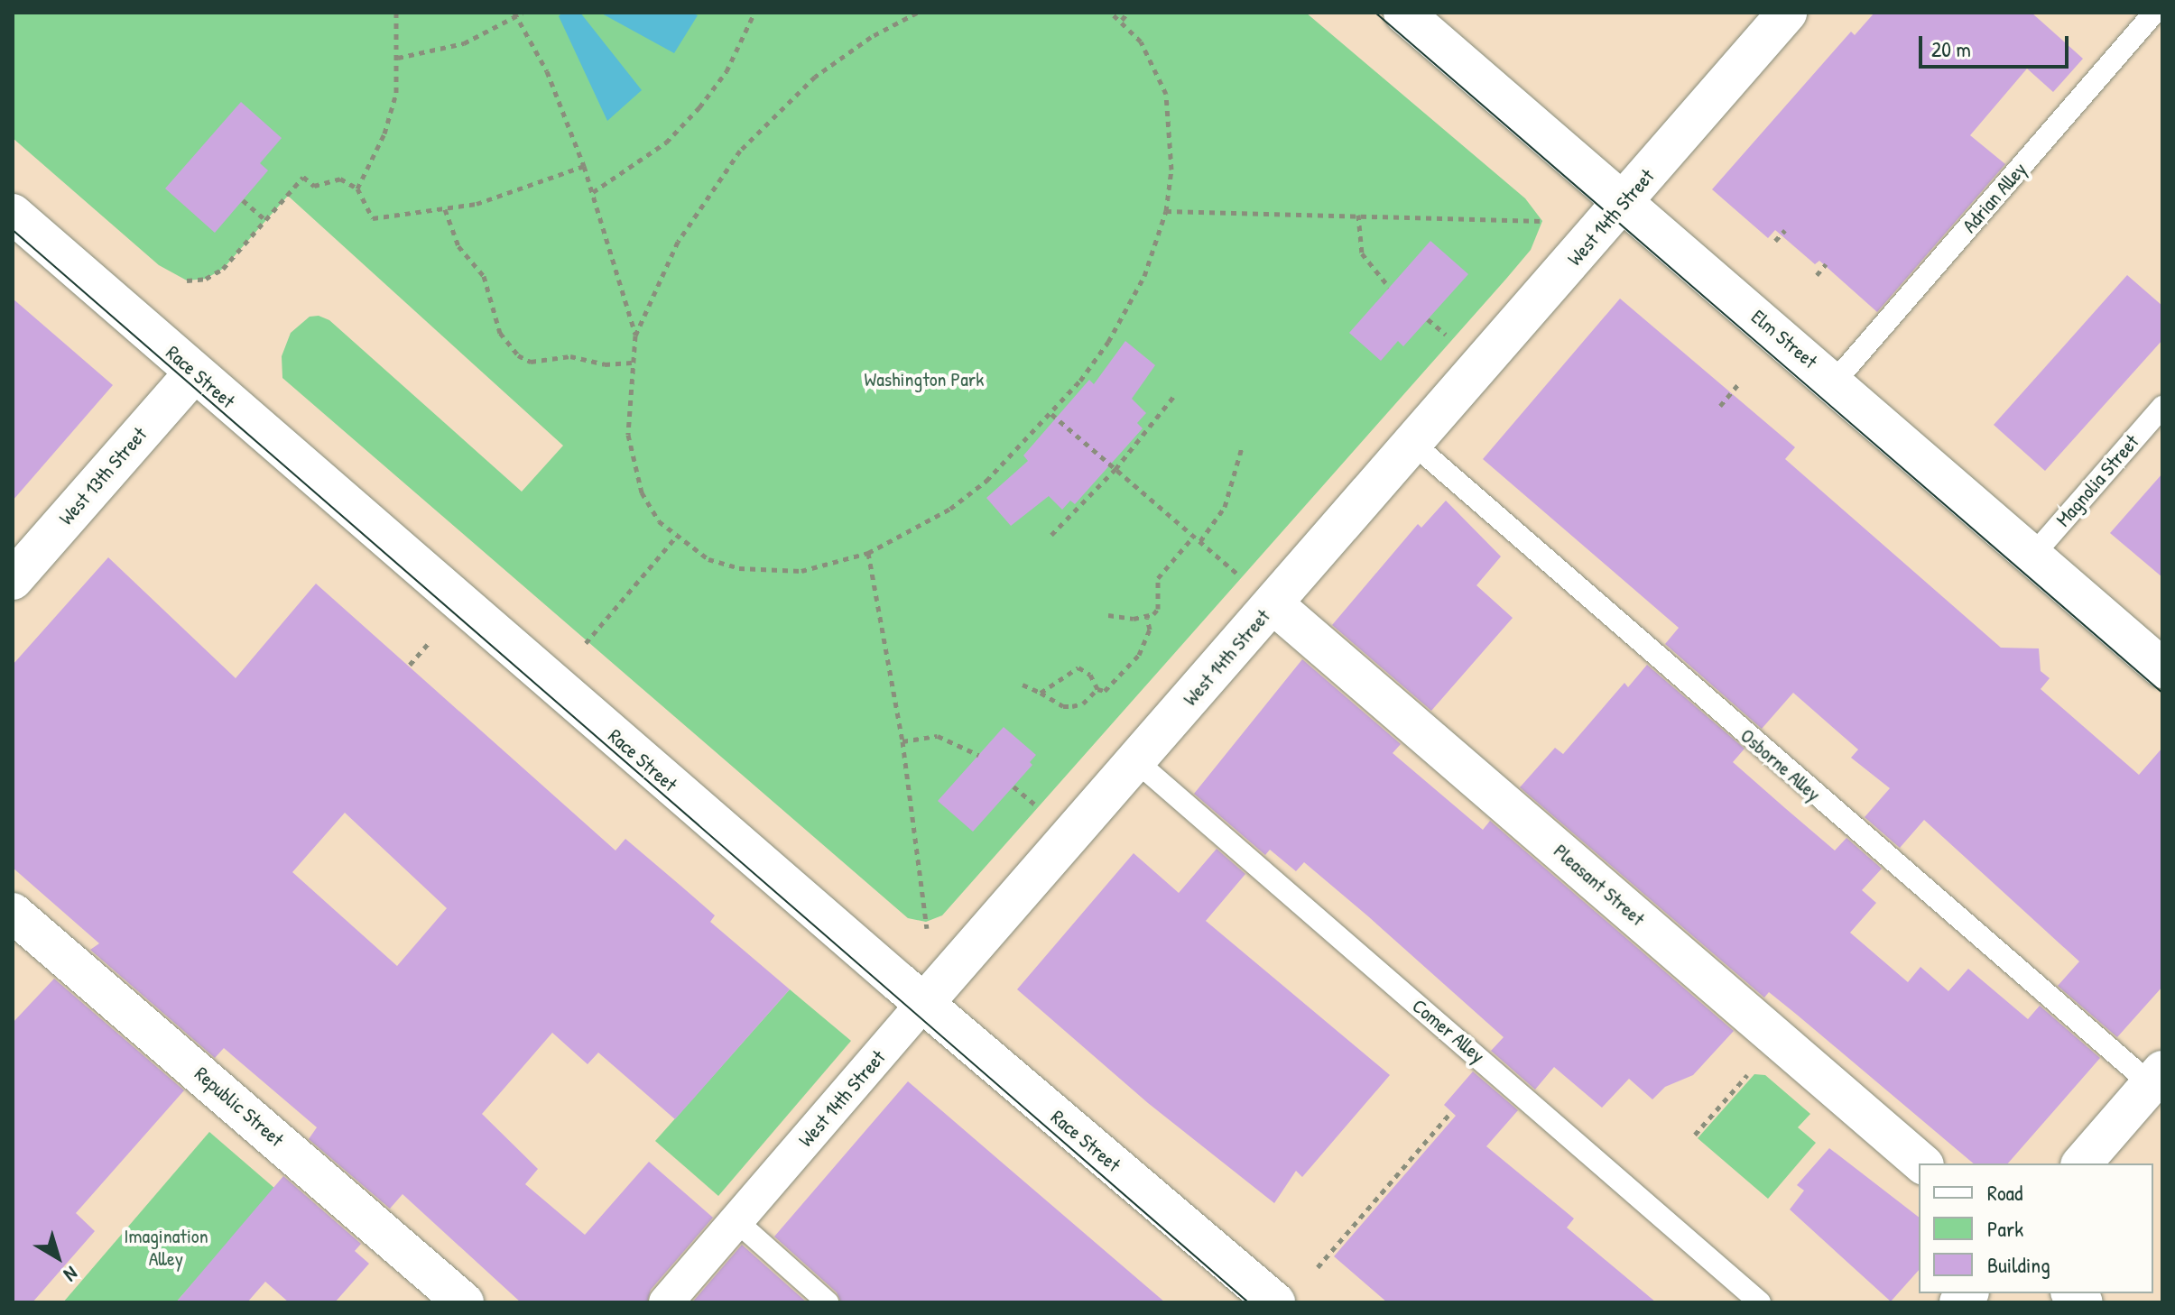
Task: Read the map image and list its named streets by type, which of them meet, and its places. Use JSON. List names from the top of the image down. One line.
{"streets":{"street":["West 14th Street","Elm Street","Race Street","West 13th Street","Pleasant Street","Republic Street"],"lane":["Adrian Alley","Magnolia Street","Osborne Alley","Comer Alley"]},"crossings":[["Adrian Alley","Elm Street"],["West 14th Street","Elm Street"],["West 14th Street","Race Street"],["West 14th Street","Osborne Alley"],["West 14th Street","Pleasant Street"],["West 14th Street","Comer Alley"],["Elm Street","Magnolia Street"],["Race Street","West 13th Street"]],"parks":["Washington Park","Imagination Alley"],"legend":["Road","Park","Building"],"scale_bar":"20 m","north":"bottom right"}
